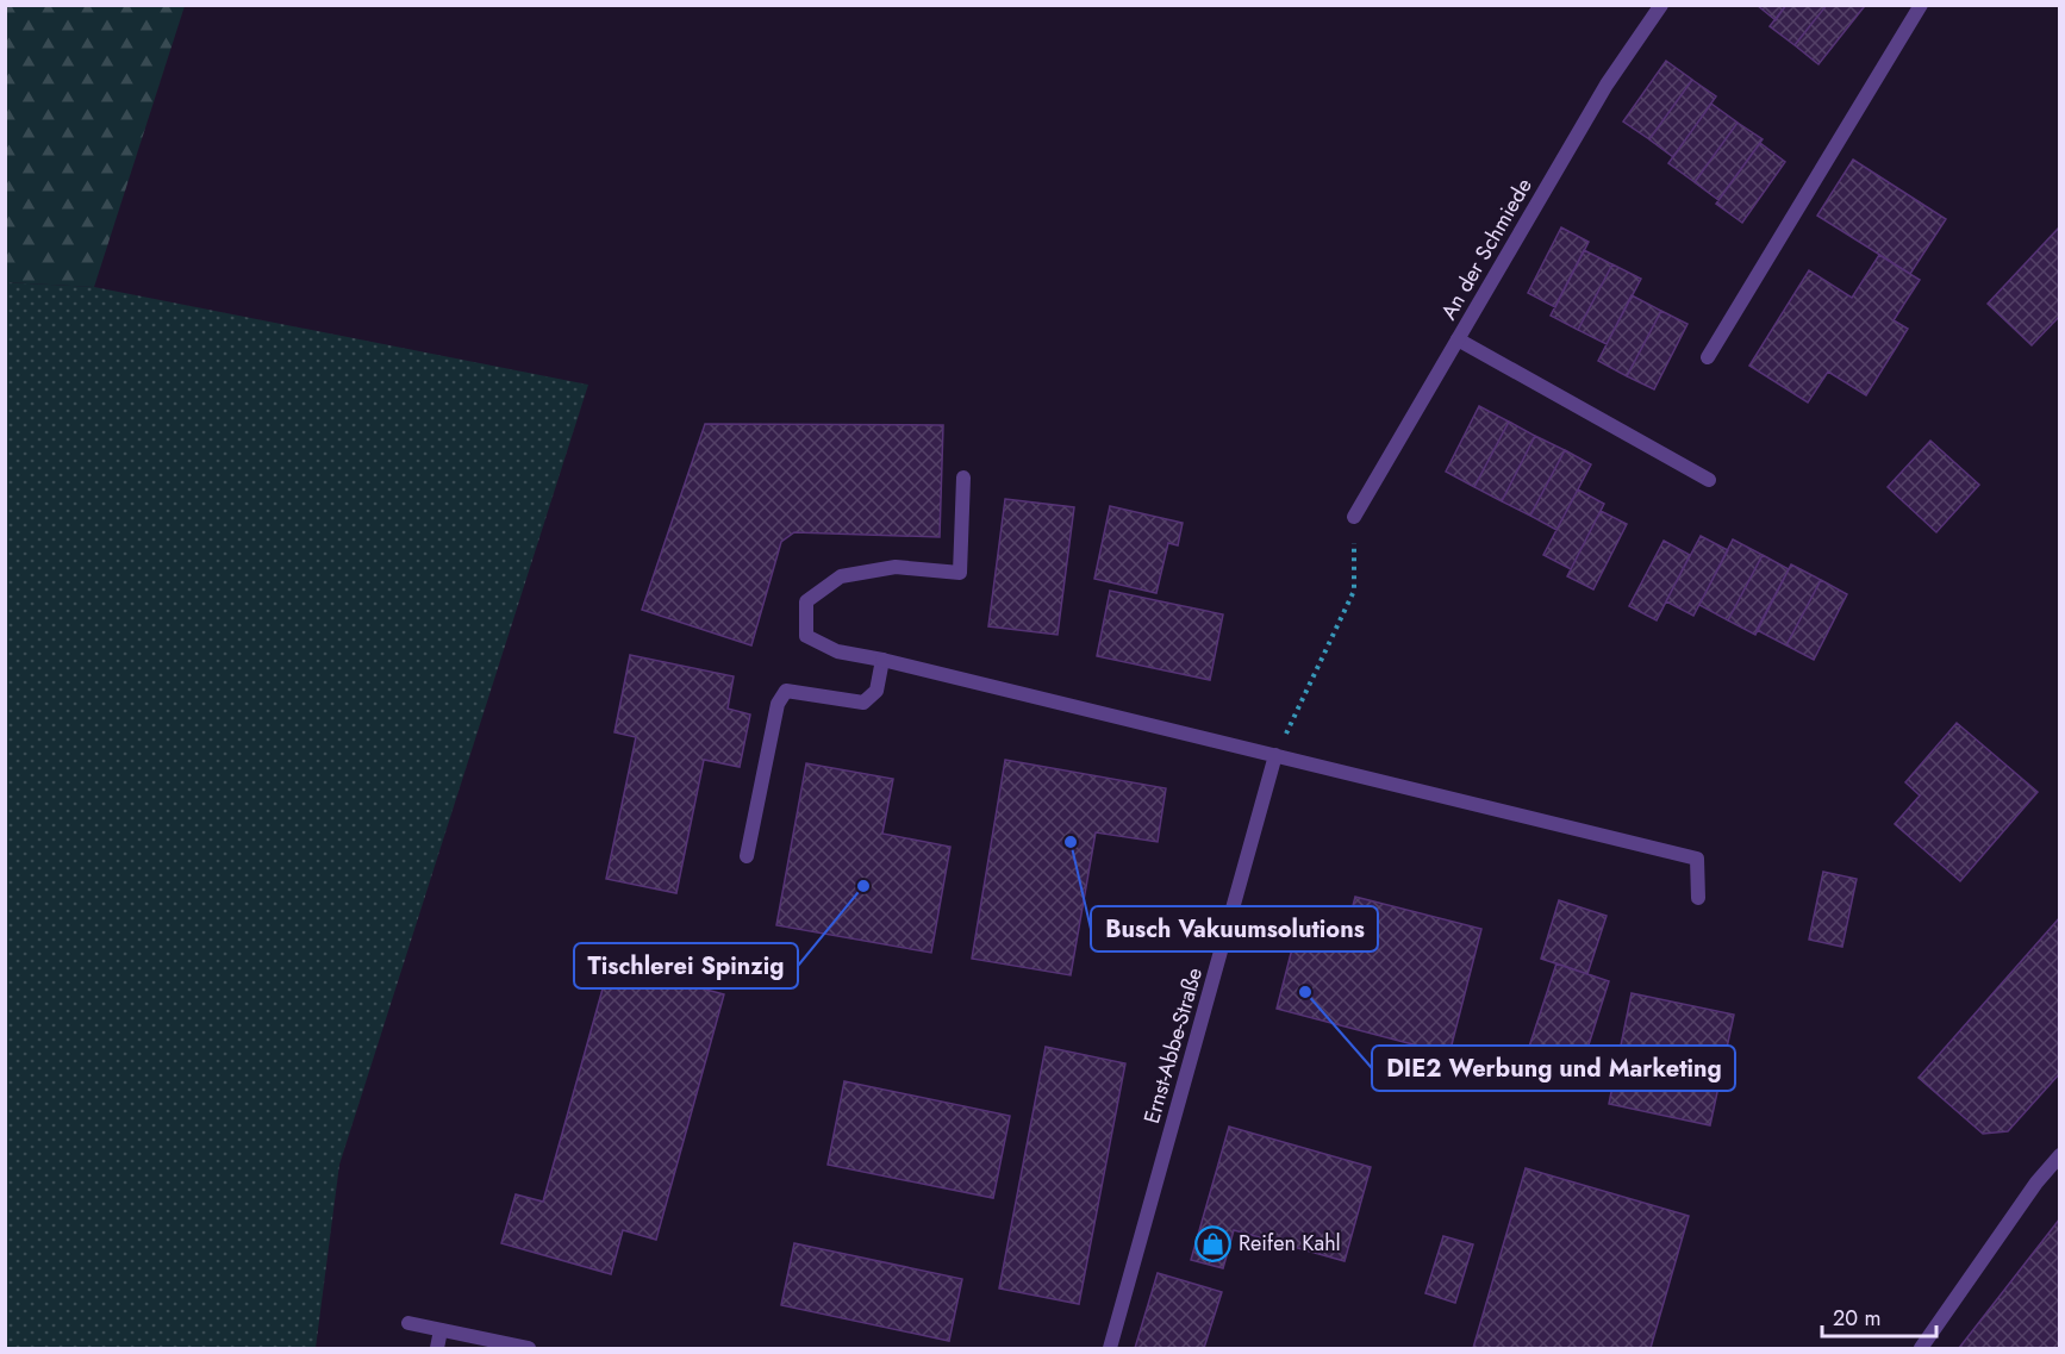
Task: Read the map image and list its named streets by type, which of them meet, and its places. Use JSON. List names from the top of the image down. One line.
{"streets":{"street":["An der Schmiede","Ernst-Abbe-Straße"]},"places":{"other":["Busch Vakuumsolutions","Tischlerei Spinzig","DIE2 Werbung und Marketing"],"shop":["Reifen Kahl"]},"scale_bar":"20 m"}
